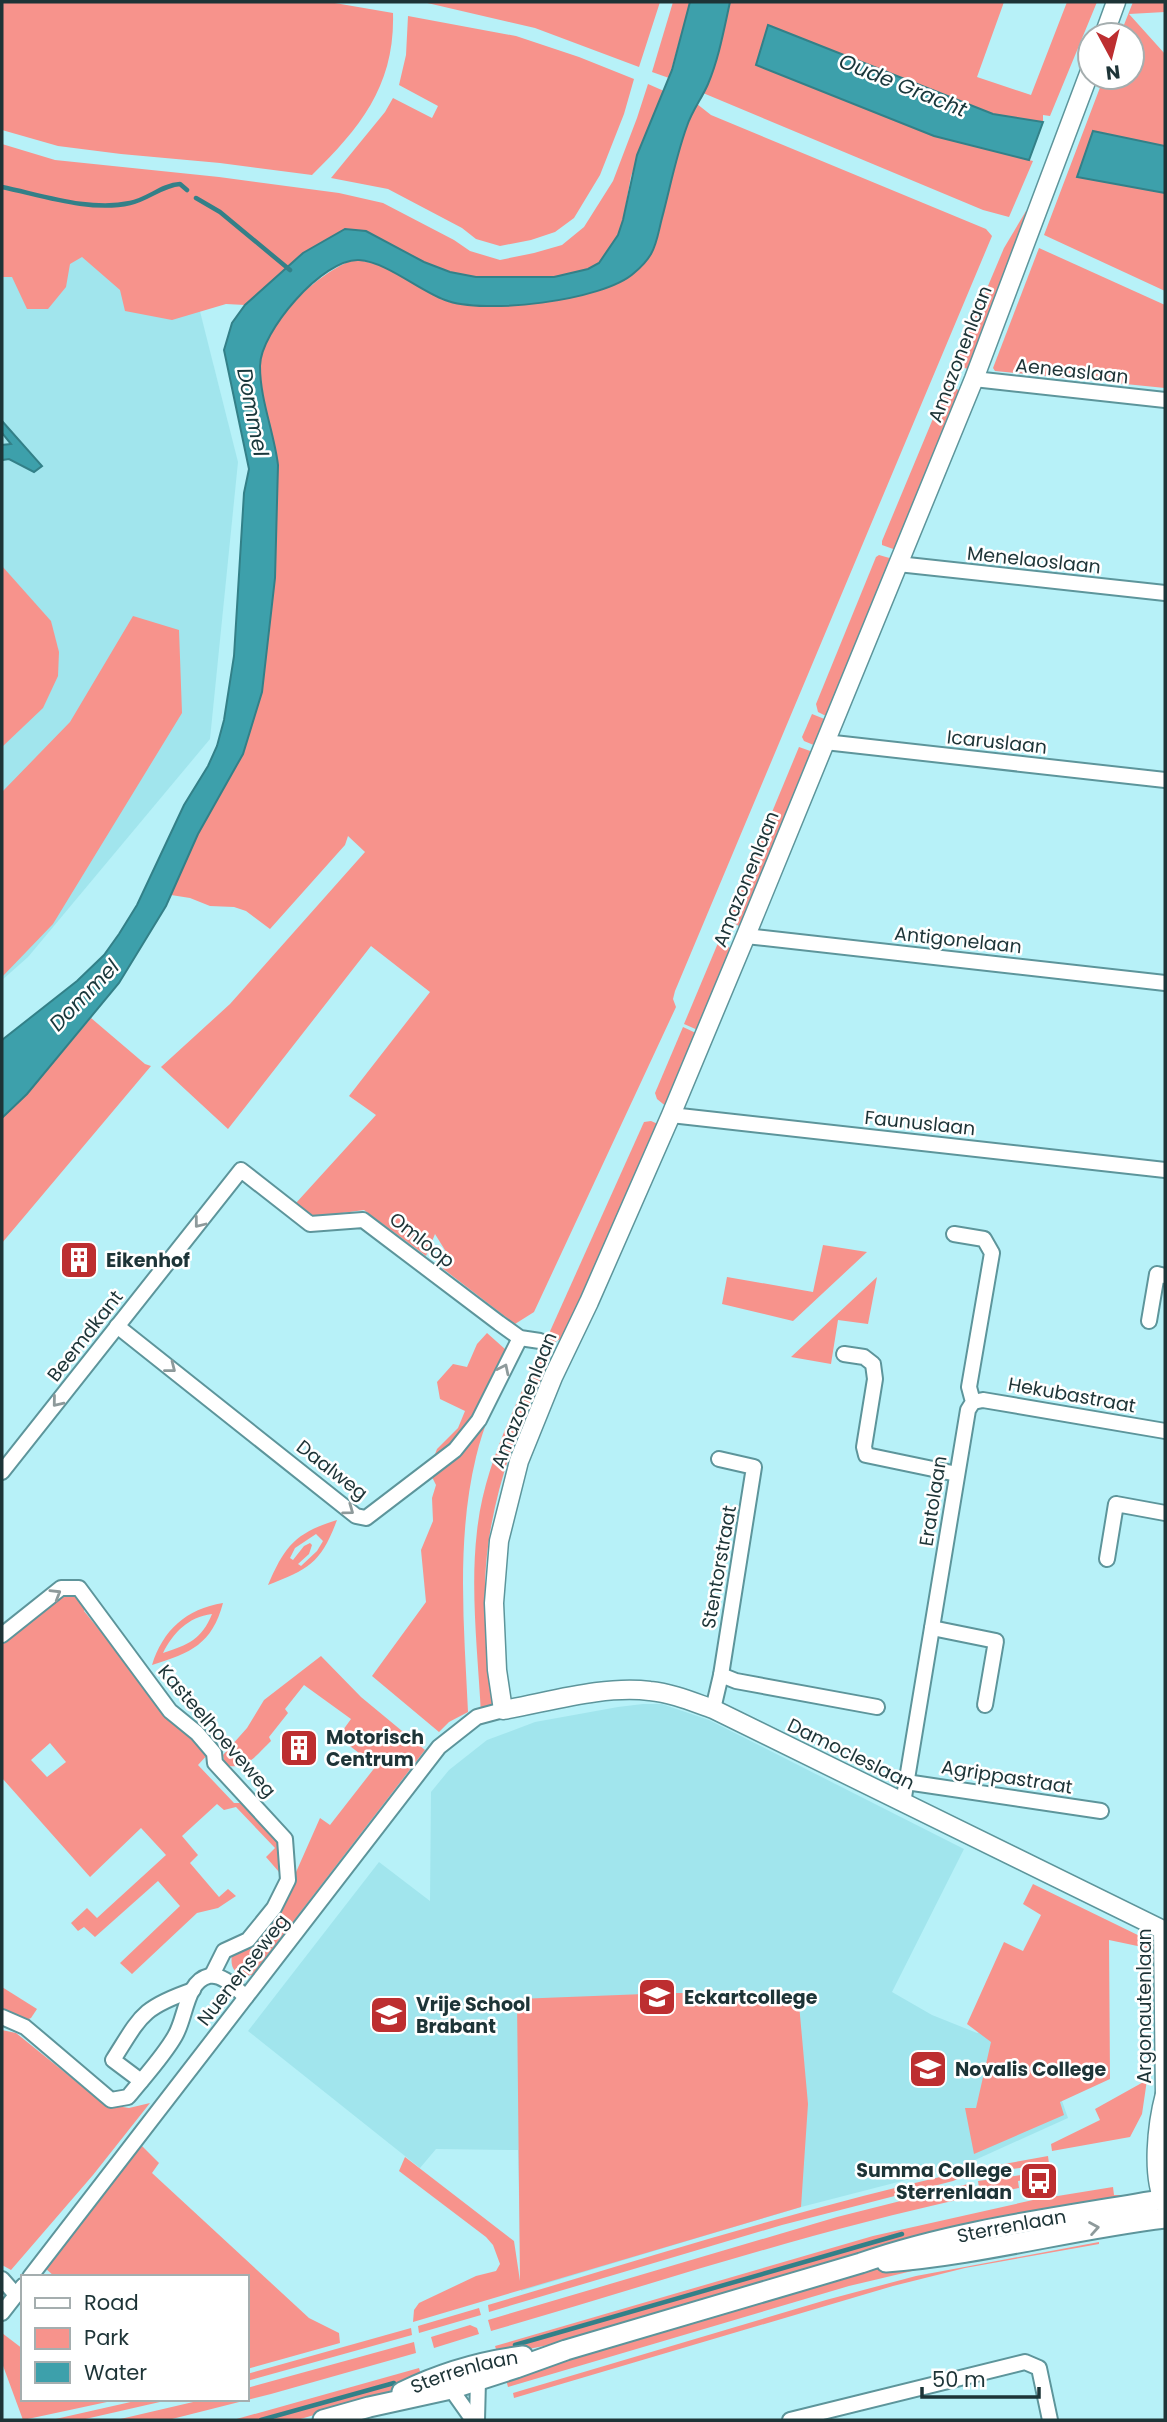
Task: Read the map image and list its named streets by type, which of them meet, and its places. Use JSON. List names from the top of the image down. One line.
{"streets":{"main road":["Sterrenlaan"],"street":["Amazonenlaan","Aeneaslaan","Menelaoslaan","Icaruslaan","Antigonelaan","Faunuslaan","Omloop","Beemdkant","Hekubastraat","Daalweg","Eratolaan","Stentorstraat","Kasteelhoeveweg","Damocleslaan","Agrippastraat","Nuenenseweg","Argonautenlaan"]},"crossings":[["Amazonenlaan","Aeneaslaan"],["Amazonenlaan","Menelaoslaan"],["Amazonenlaan","Icaruslaan"],["Amazonenlaan","Antigonelaan"],["Amazonenlaan","Faunuslaan"],["Amazonenlaan","Damocleslaan"],["Amazonenlaan","Nuenenseweg"],["Omloop","Beemdkant"],["Omloop","Daalweg"],["Beemdkant","Daalweg"],["Hekubastraat","Eratolaan"],["Eratolaan","Damocleslaan"],["Eratolaan","Agrippastraat"],["Stentorstraat","Damocleslaan"],["Damocleslaan","Nuenenseweg"],["Damocleslaan","Argonautenlaan"],["Argonautenlaan","Sterrenlaan"]],"one_way":["Beemdkant"],"water":["Oude Gracht","Dommel"],"places":{"building":["Eikenhof","Motorisch Centrum"],"school or university":["Eckartcollege","Vrije School Brabant","Novalis College"],"bus stop":["Summa College Sterrenlaan"]},"legend":["Road","Park","Water"],"scale_bar":"50 m","north":"bottom"}
